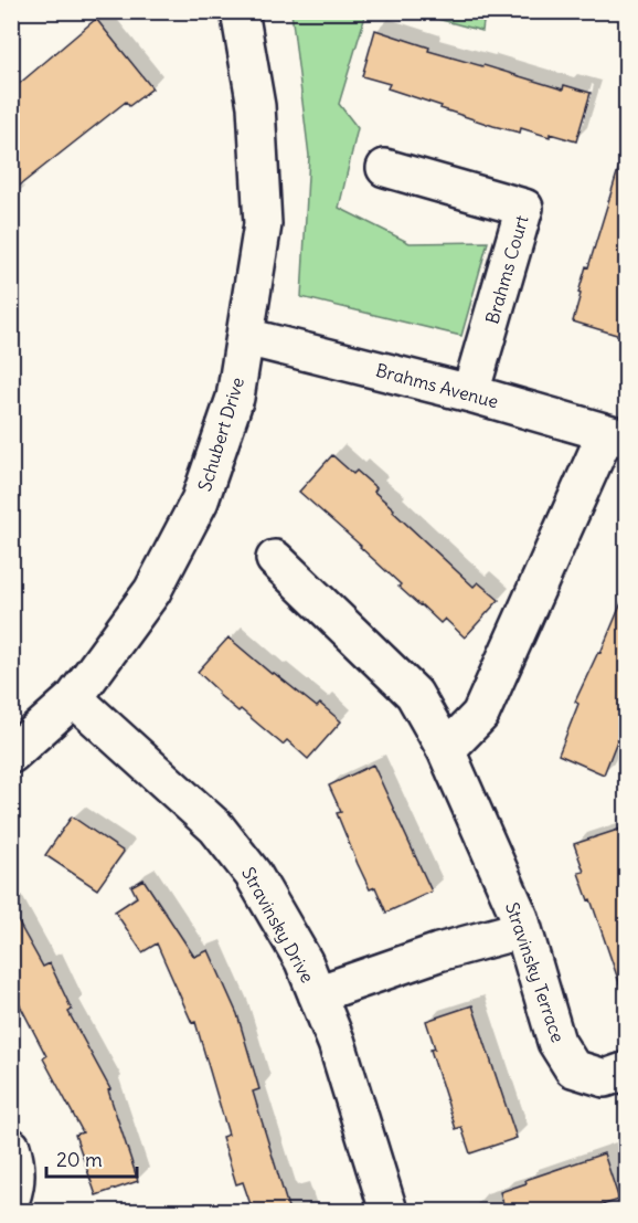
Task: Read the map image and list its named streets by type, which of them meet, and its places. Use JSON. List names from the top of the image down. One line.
{"streets":{"street":["Brahms Court","Brahms Avenue","Schubert Drive","Stravinsky Drive","Stravinsky Terrace"]},"crossings":[["Brahms Court","Brahms Avenue"],["Brahms Avenue","Schubert Drive"],["Schubert Drive","Stravinsky Drive"]],"scale_bar":"20 m"}
